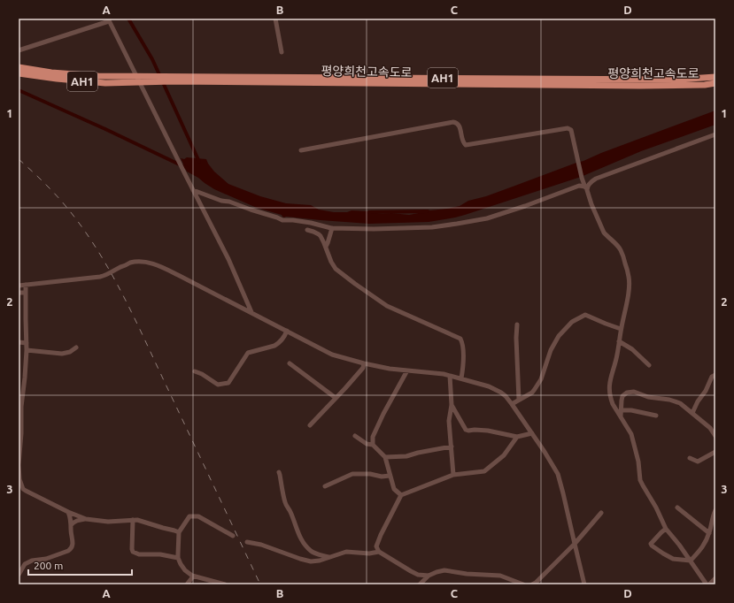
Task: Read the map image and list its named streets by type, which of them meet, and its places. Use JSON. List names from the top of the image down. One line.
{"streets":{"highway":["평양희천고속도로","AH1"]},"scale_bar":"200 m","grid":{"columns":["A","B","C","D"],"rows":["1","2","3"]}}
